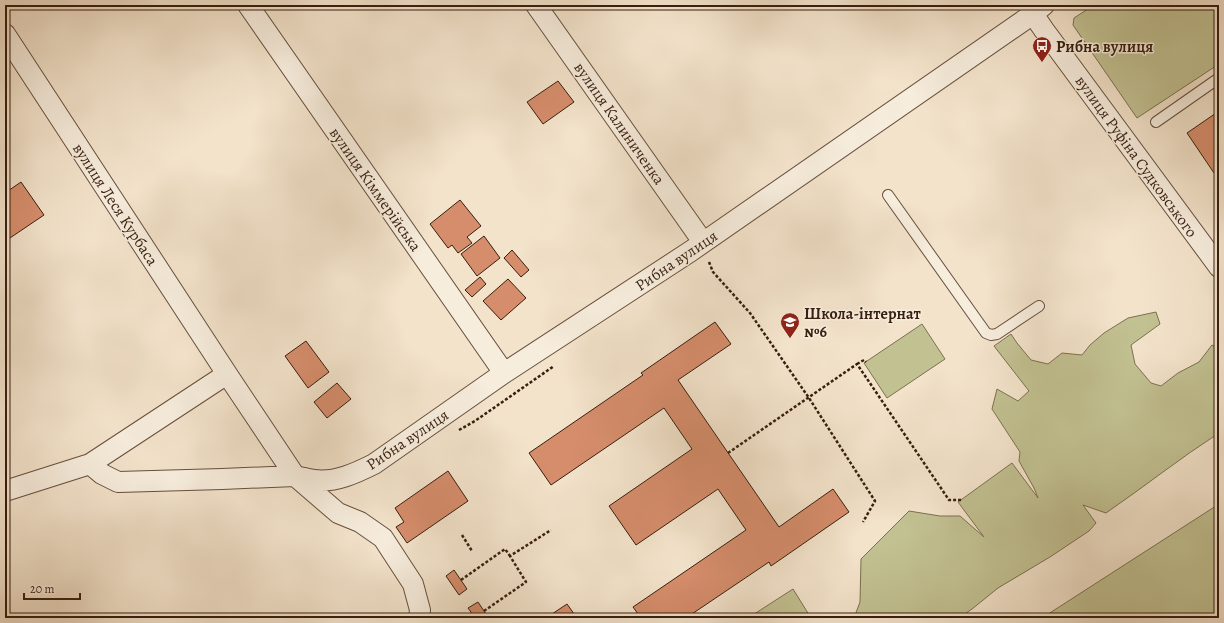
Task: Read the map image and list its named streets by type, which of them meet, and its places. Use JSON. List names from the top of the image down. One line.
{"streets":{"street":["вулиця Калиниченка","вулиця Руфіна Судковського","вулиця Кіммерійська","вулиця Леся Курбаса","Рибна вулиця"]},"crossings":[["вулиця Калиниченка","Рибна вулиця"],["вулиця Руфіна Судковського","Рибна вулиця"],["вулиця Кіммерійська","Рибна вулиця"]],"places":{"bus stop":["Рибна вулиця"],"school or university":["Школа-інтернат №6"]},"scale_bar":"20 m"}
